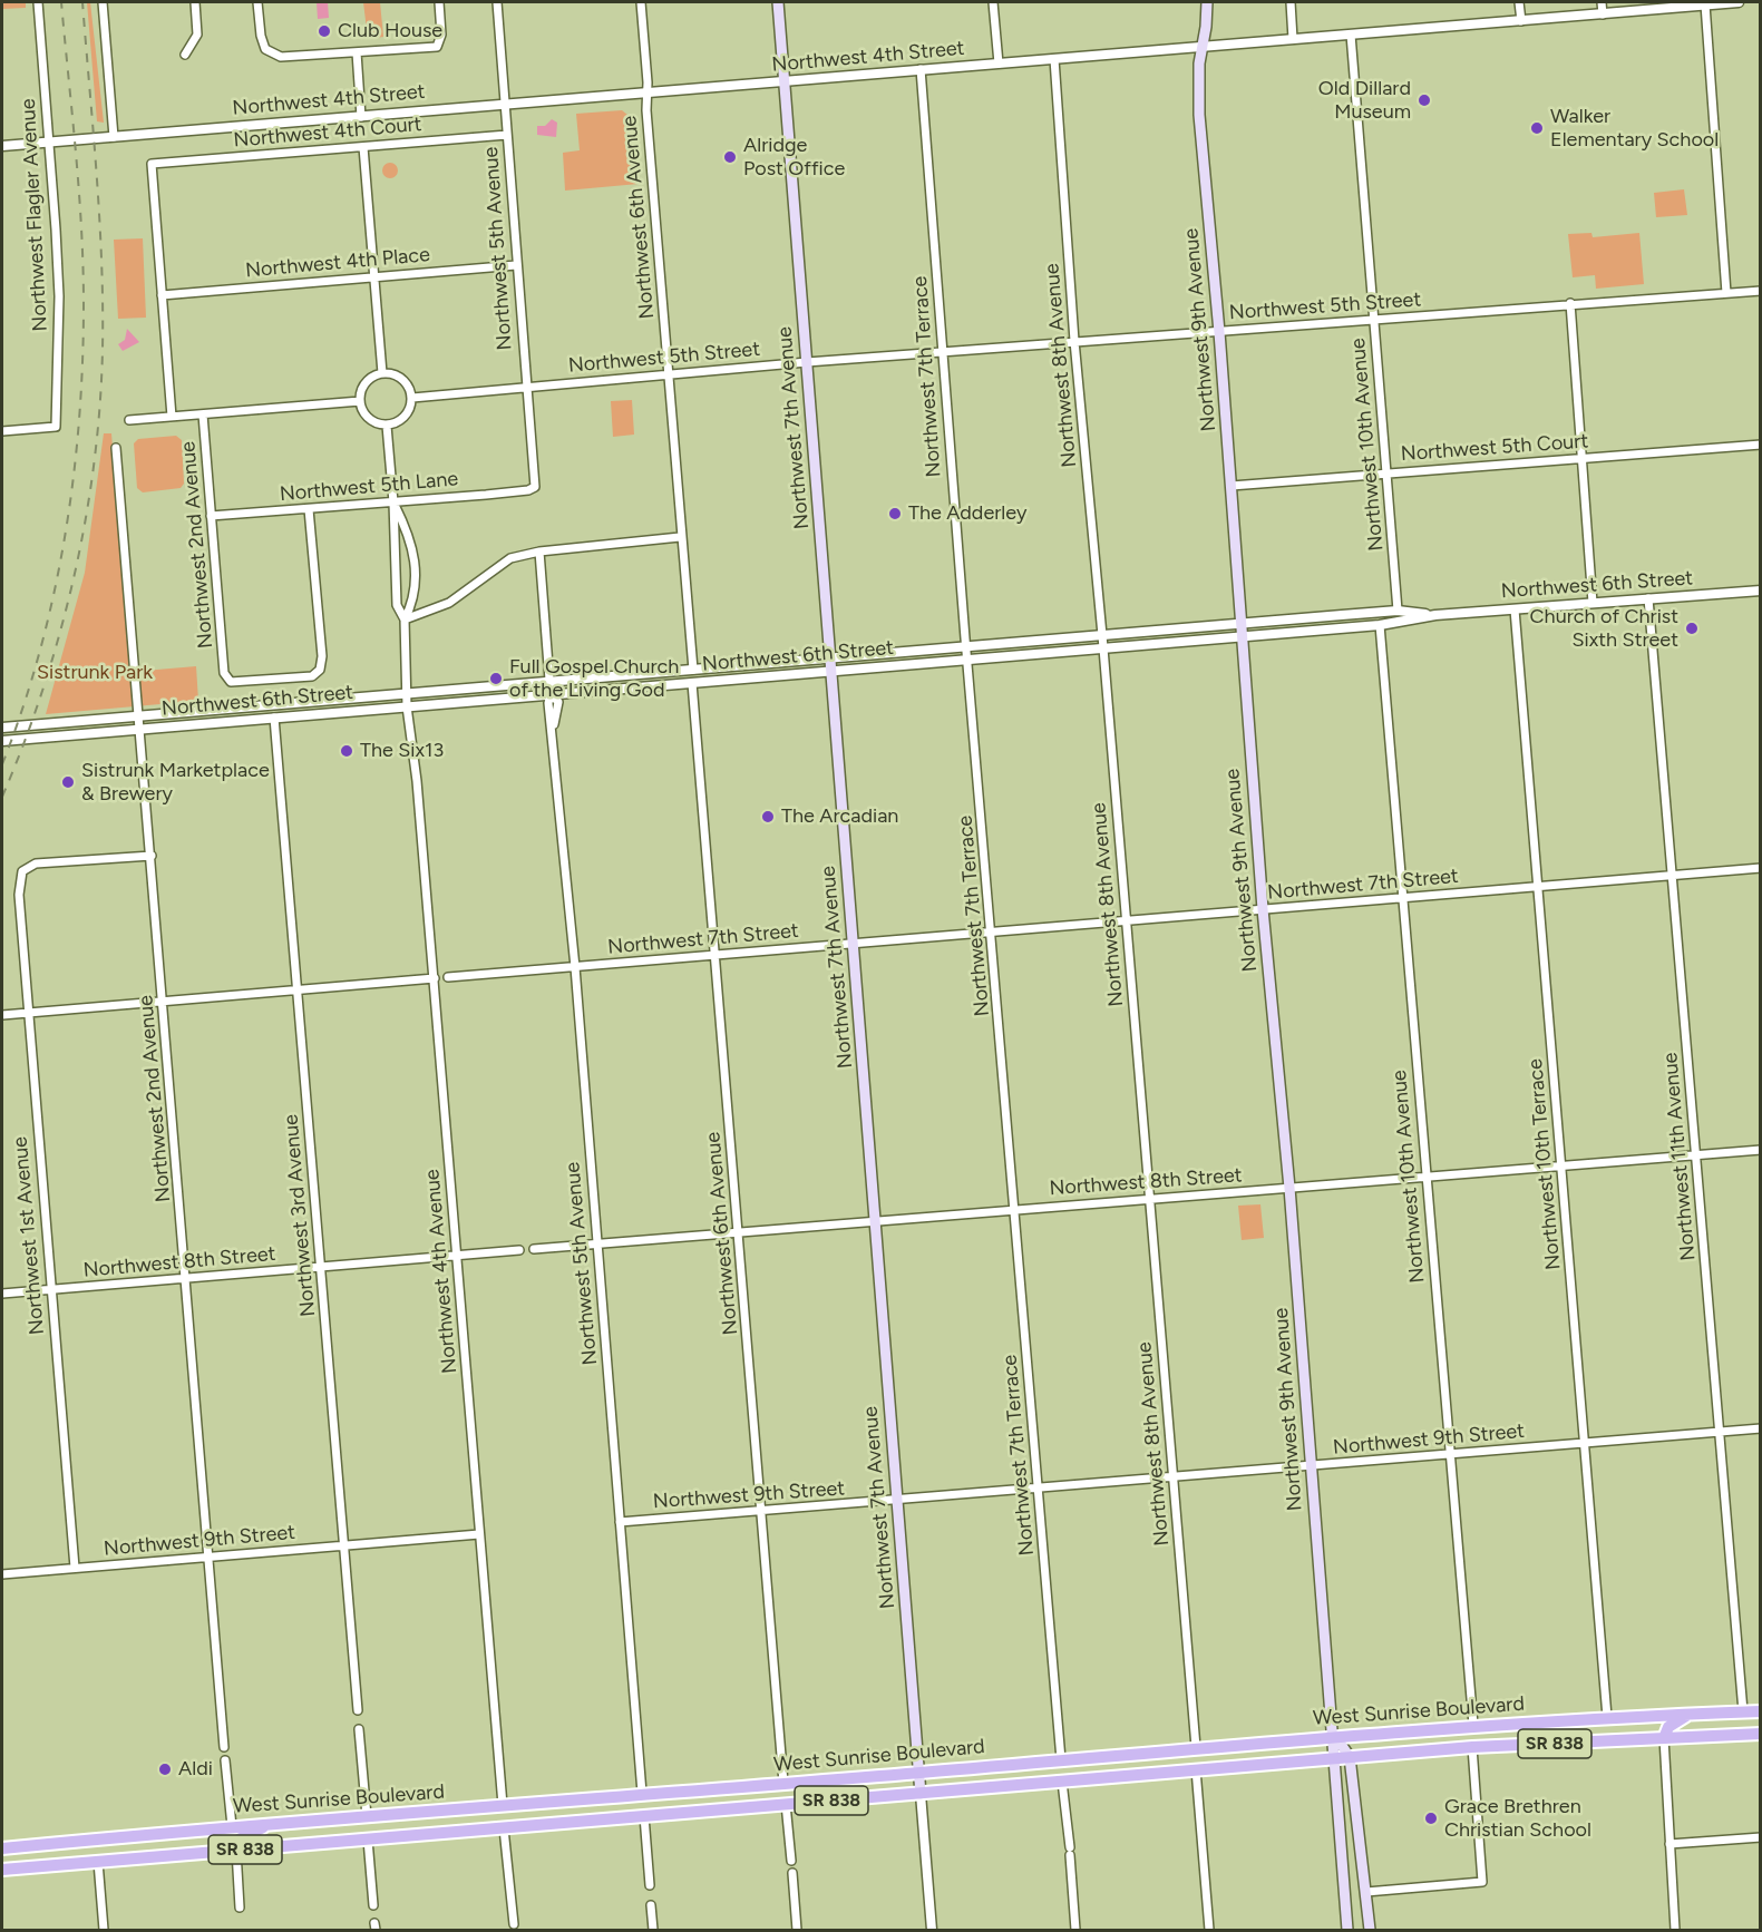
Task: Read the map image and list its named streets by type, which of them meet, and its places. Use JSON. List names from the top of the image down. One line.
{"streets":{"main road":["Northwest 9th Avenue","Northwest 7th Avenue","West Sunrise Boulevard","SR 838"],"street":["Northwest 4th Street","Northwest 4th Court","Northwest Flagler Avenue","Northwest 6th Avenue","Northwest 5th Avenue","Northwest 4th Place","Northwest 5th Street","Northwest 8th Avenue","Northwest 7th Terrace","Northwest 10th Avenue","Northwest 5th Court","Northwest 5th Lane","Northwest 2nd Avenue","Northwest 6th Street","Northwest 7th Street","Northwest 11th Avenue","Northwest 10th Terrace","Northwest 8th Street","Northwest 3rd Avenue","Northwest 1st Avenue","Northwest 4th Avenue","Northwest 9th Street"]},"crossings":[["Northwest 4th Street","Northwest Flagler Avenue"],["Northwest 4th Street","Northwest 6th Avenue"],["Northwest 4th Street","Northwest 5th Avenue"],["Northwest 4th Street","Northwest 9th Avenue"],["Northwest 4th Street","Northwest 8th Avenue"],["Northwest 4th Street","Northwest 7th Terrace"],["Northwest 4th Street","Northwest 7th Avenue"],["Northwest 4th Street","Northwest 10th Avenue"],["Northwest 4th Court","Northwest 5th Avenue"],["Northwest 4th Court","Northwest 2nd Avenue"],["Northwest 6th Avenue","Northwest 5th Street"],["Northwest 6th Avenue","Northwest 6th Street"],["Northwest 6th Avenue","Northwest 7th Street"],["Northwest 6th Avenue","Northwest 8th Street"],["Northwest 6th Avenue","Northwest 9th Street"],["Northwest 6th Avenue","West Sunrise Boulevard"],["Northwest 5th Avenue","Northwest 4th Place"],["Northwest 5th Avenue","Northwest 5th Street"],["Northwest 5th Avenue","Northwest 5th Lane"],["Northwest 5th Avenue","Northwest 6th Street"],["Northwest 5th Avenue","Northwest 7th Street"],["Northwest 5th Avenue","Northwest 8th Street"],["Northwest 5th Avenue","Northwest 9th Street"],["Northwest 5th Avenue","West Sunrise Boulevard"],["Northwest 4th Place","Northwest 2nd Avenue"],["Northwest 5th Street","Northwest 9th Avenue"],["Northwest 5th Street","Northwest 8th Avenue"],["Northwest 5th Street","Northwest 7th Terrace"],["Northwest 5th Street","Northwest 7th Avenue"],["Northwest 5th Street","Northwest 10th Avenue"],["Northwest 5th Street","Northwest 4th Avenue"],["Northwest 9th Avenue","Northwest 5th Court"],["Northwest 9th Avenue","Northwest 6th Street"],["Northwest 9th Avenue","Northwest 7th Street"],["Northwest 9th Avenue","Northwest 8th Street"],["Northwest 9th Avenue","Northwest 9th Street"],["Northwest 9th Avenue","West Sunrise Boulevard"],["Northwest 8th Avenue","Northwest 6th Street"],["Northwest 8th Avenue","Northwest 7th Street"],["Northwest 8th Avenue","Northwest 8th Street"],["Northwest 8th Avenue","Northwest 9th Street"],["Northwest 8th Avenue","West Sunrise Boulevard"],["Northwest 7th Terrace","Northwest 6th Street"],["Northwest 7th Terrace","Northwest 7th Street"],["Northwest 7th Terrace","Northwest 8th Street"],["Northwest 7th Terrace","Northwest 9th Street"],["Northwest 7th Terrace","West Sunrise Boulevard"],["Northwest 7th Avenue","Northwest 6th Street"],["Northwest 7th Avenue","Northwest 7th Street"],["Northwest 7th Avenue","Northwest 8th Street"],["Northwest 7th Avenue","Northwest 9th Street"],["Northwest 7th Avenue","West Sunrise Boulevard"],["Northwest 10th Avenue","Northwest 5th Court"],["Northwest 10th Avenue","Northwest 6th Street"],["Northwest 10th Avenue","Northwest 7th Street"],["Northwest 10th Avenue","Northwest 8th Street"],["Northwest 10th Avenue","Northwest 9th Street"],["Northwest 10th Avenue","West Sunrise Boulevard"],["Northwest 5th Lane","Northwest 2nd Avenue"],["Northwest 5th Lane","Northwest 6th Street"],["Northwest 5th Lane","Northwest 4th Avenue"],["Northwest 2nd Avenue","Northwest 6th Street"],["Northwest 2nd Avenue","Northwest 8th Street"],["Northwest 2nd Avenue","Northwest 1st Avenue"],["Northwest 2nd Avenue","Northwest 9th Street"],["Northwest 6th Street","Northwest 11th Avenue"],["Northwest 6th Street","Northwest 10th Terrace"],["Northwest 6th Street","Northwest 3rd Avenue"],["Northwest 6th Street","Northwest 4th Avenue"],["Northwest 7th Street","Northwest 11th Avenue"],["Northwest 7th Street","Northwest 10th Terrace"],["Northwest 11th Avenue","Northwest 8th Street"],["Northwest 11th Avenue","Northwest 9th Street"],["Northwest 11th Avenue","West Sunrise Boulevard"],["Northwest 10th Terrace","Northwest 8th Street"],["Northwest 10th Terrace","Northwest 9th Street"],["Northwest 10th Terrace","West Sunrise Boulevard"],["Northwest 8th Street","Northwest 3rd Avenue"],["Northwest 8th Street","Northwest 1st Avenue"],["Northwest 8th Street","Northwest 4th Avenue"],["Northwest 3rd Avenue","Northwest 9th Street"],["Northwest 1st Avenue","Northwest 9th Street"],["Northwest 4th Avenue","Northwest 9th Street"],["Northwest 4th Avenue","West Sunrise Boulevard"]],"parks":["Sistrunk Park"],"places":["Club House","Old Dillard Museum","Walker Elementary School","Alridge Post Office","The Adderley","Church of Christ Sixth Street","Full Gospel Church of the Living God","The Six13","Sistrunk Marketplace & Brewery","The Arcadian","Aldi","Grace Brethren Christian School"]}
